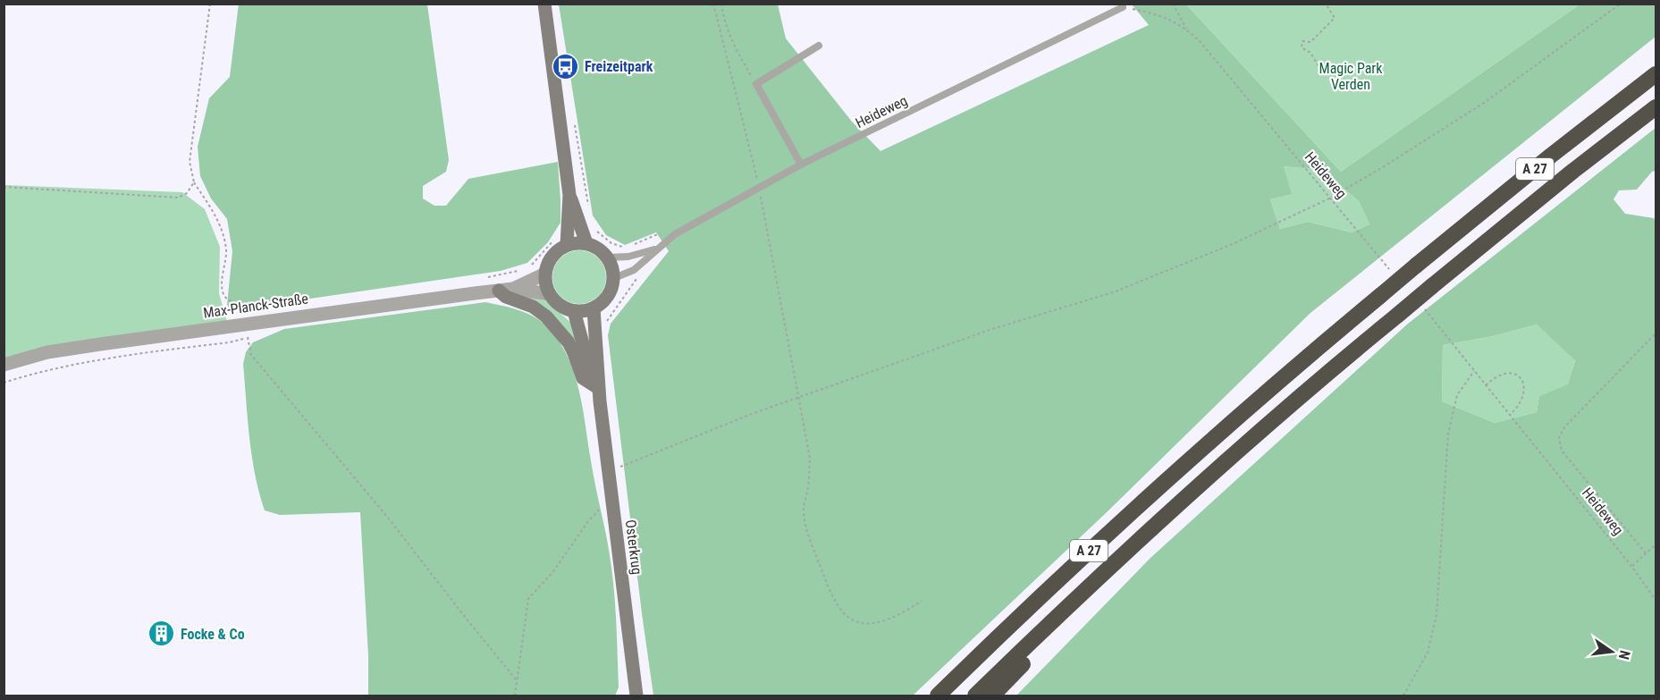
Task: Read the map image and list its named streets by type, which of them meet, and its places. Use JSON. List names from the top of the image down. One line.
{"streets":{"highway":["A 27"],"main road":["Osterkrug"],"street":["Max-Planck-Straße"],"lane":["Heideweg"]},"crossings":[["Heideweg","Max-Planck-Straße"],["Heideweg","Osterkrug"],["Max-Planck-Straße","Osterkrug"]],"parks":["Magic Park Verden"],"places":{"bus stop":["Freizeitpark"],"building":["Focke & Co"]},"north":"right"}
